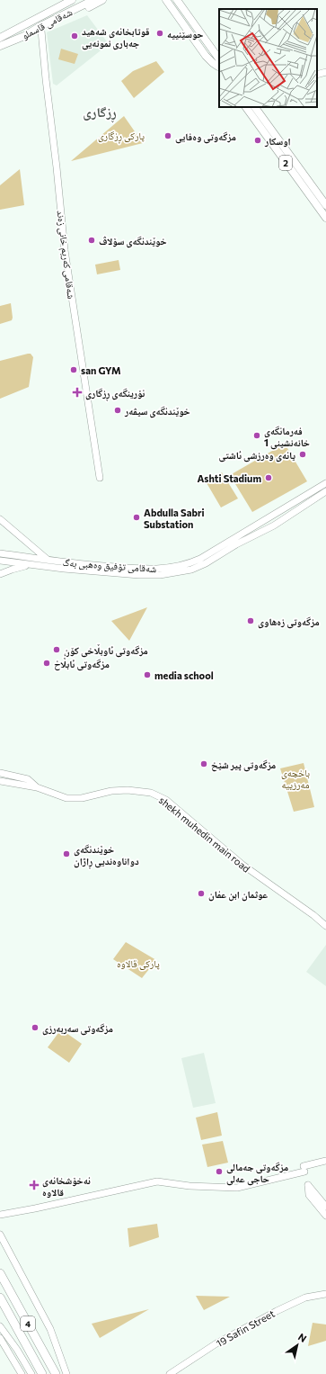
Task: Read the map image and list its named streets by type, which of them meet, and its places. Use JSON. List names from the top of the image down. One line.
{"streets":{"highway":["4"],"main road":["شەقامی قاسملو","2"],"street":["شەقامی کەریم خانی زەند","شەقامی تۆفیق وەهبی بەگ","shekh muhedin main road","19 Safin Street"]},"districts":["ڕزگاری"],"parks":["پارکی ڕزگاری","باخچەی مەرزییە","پارکی قالاوە"],"places":{"other":["حوسێنییە","قوتابخانەی شەهید جەباری نمونەیی","مزگەوتی وەفایی","اوسكار","خوێندنگەی سۆلاڤ","san GYM","خوێندنگەی سیڤەر","فەرمانگەی خانەنشینی 1","یانەی وەرزشی ئاشتی","Ashti Stadium","Abdulla Sabri Substation","مزگەوتی زەهاوی","مزگەوتی ئاوبڵاخی کۆن","مزگەوتی ئابڵاخ","media school","مزگەوتی پیر شێخ","خوێندنگەی دواناوەندیی ڕاژان","عوثمان ابن عفان","مزگەوتی سەربەرزی","مزگەوتی جەمالی حاجی عەلی"],"health":["نۆرینگەی ڕزگاری","نەخۆشخانەی قالاوە"]},"north":"top right"}
